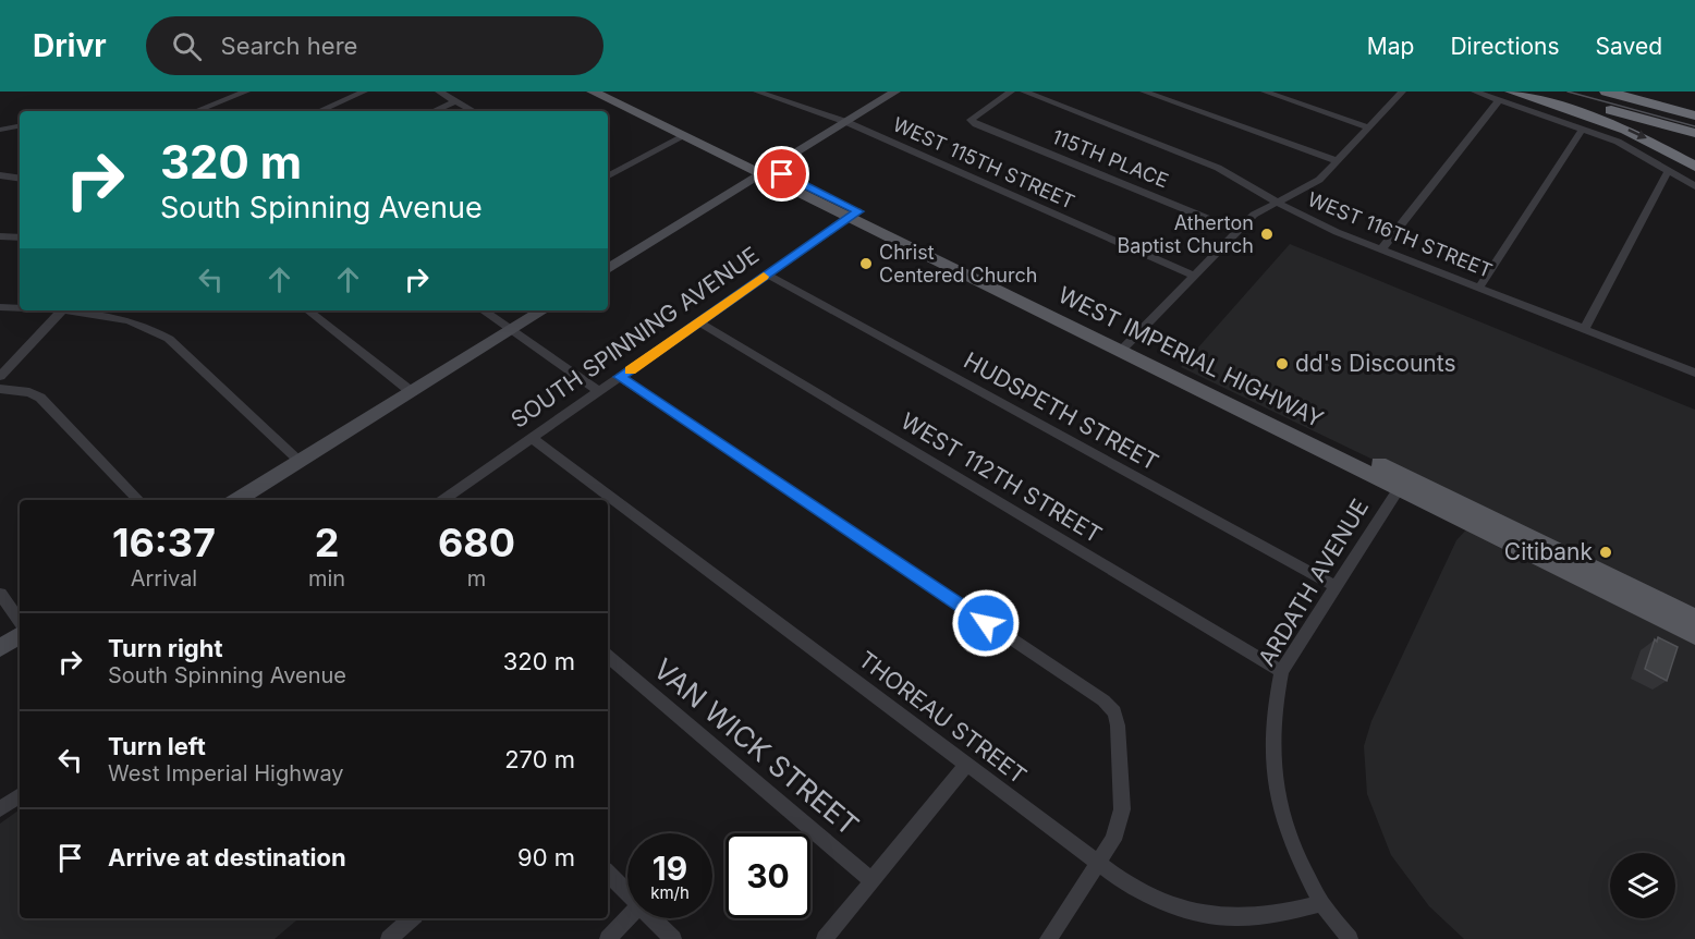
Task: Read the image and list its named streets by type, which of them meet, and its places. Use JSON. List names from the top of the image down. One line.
{"streets":{"main road":["WEST IMPERIAL HIGHWAY"],"street":["115TH PLACE","WEST 115TH STREET","WEST 116TH STREET","SOUTH SPINNING AVENUE","HUDSPETH STREET","WEST 112TH STREET","ARDATH AVENUE","THOREAU STREET","VAN WICK STREET"]},"crossings":[["SOUTH SPINNING AVENUE","WEST IMPERIAL HIGHWAY"],["SOUTH SPINNING AVENUE","HUDSPETH STREET"],["SOUTH SPINNING AVENUE","WEST 112TH STREET"],["SOUTH SPINNING AVENUE","THOREAU STREET"],["WEST IMPERIAL HIGHWAY","ARDATH AVENUE"],["HUDSPETH STREET","ARDATH AVENUE"],["WEST 112TH STREET","ARDATH AVENUE"],["ARDATH AVENUE","THOREAU STREET"]],"places":["Atherton Baptist Church","Christ Centered Church","dd's Discounts","Citibank"],"page":{"header":"Drivr","search":"Search here","nav":["Map","Directions","Saved"],"turn":["320 m","South Spinning Avenue"],"eta":["16:37","Arrival","2","min","680","m"],"list":[{"name":"Turn right","note":"South Spinning Avenue","value":"320 m"},{"name":"Turn left","note":"West Imperial Highway","value":"270 m"},{"name":"Arrive at destination","value":"90 m"}],"speed":"19 km/h","limit":"30"}}
